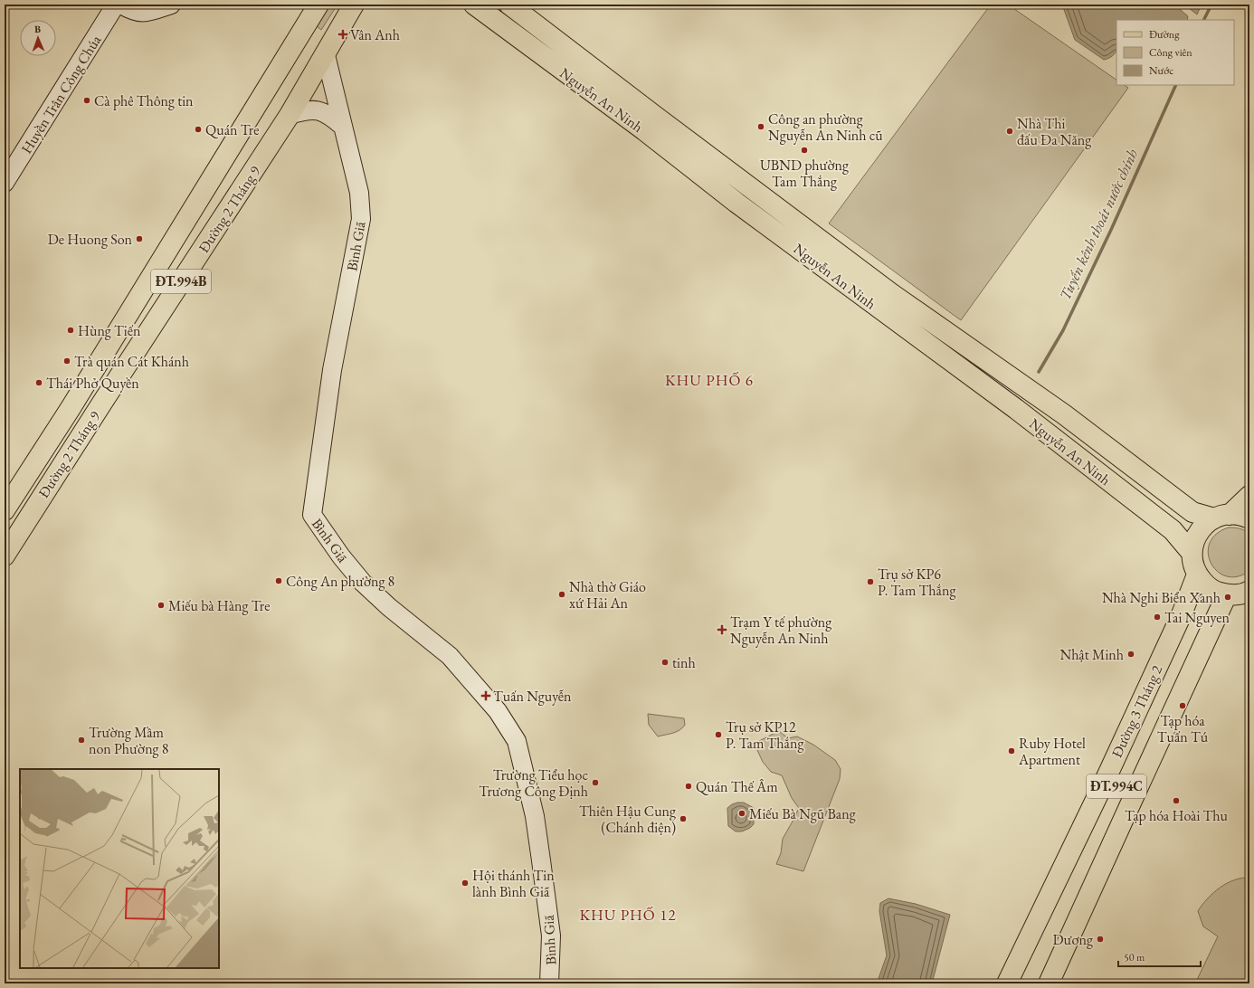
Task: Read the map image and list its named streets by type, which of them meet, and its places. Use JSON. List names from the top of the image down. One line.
{"streets":{"main road":["Nguyễn An Ninh","Đường 2 Tháng 9","ĐT.994B","Đường 3 Tháng 2","ĐT.994C"],"street":["Huyền Trân Công Chúa","Bình Giã"]},"crossings":[["Đường 2 Tháng 9","Bình Giã"]],"districts":["KHU PHỐ 6","KHU PHỐ 12"],"water":["Tuyến kênh thoát nước chính"],"places":{"health":["Vân Anh","Trạm Y tế phường Nguyễn An Ninh","Tuấn Nguyễn"],"other":["Cà phê Thông tin","Công an phường Nguyễn An Ninh cũ","Quán Tre","Nhà Thi đấu Đa Năng","UBND phường Tam Thắng","De Huong Son","Hùng Tiến","Trà quán Cát Khánh","Thái Phở Quyền","Công An phường 8","Trụ sở KP6 P. Tam Thắng","Nhà thờ Giáo xứ Hải An","Nhà Nghỉ Biển Xanh","Miếu bà Hàng Tre","Tai Nguyen","Nhật Minh","tinh","Tạp hóa Tuấn Tú","Trụ sở KP12 P. Tam Thắng","Trường Mầm non Phường 8","Ruby Hotel Apartment","Trường Tiểu học Trương Công Định","Quán Thế Âm","Tạp hóa Hoài Thu","Miếu Bà Ngũ Bang","Thiên Hậu Cung (Chánh điện)","Hội thánh Tin lành Bình Giã","Dương"]},"legend":["Đường","Công viên","Nước"],"scale_bar":"50 m","north":"top"}
